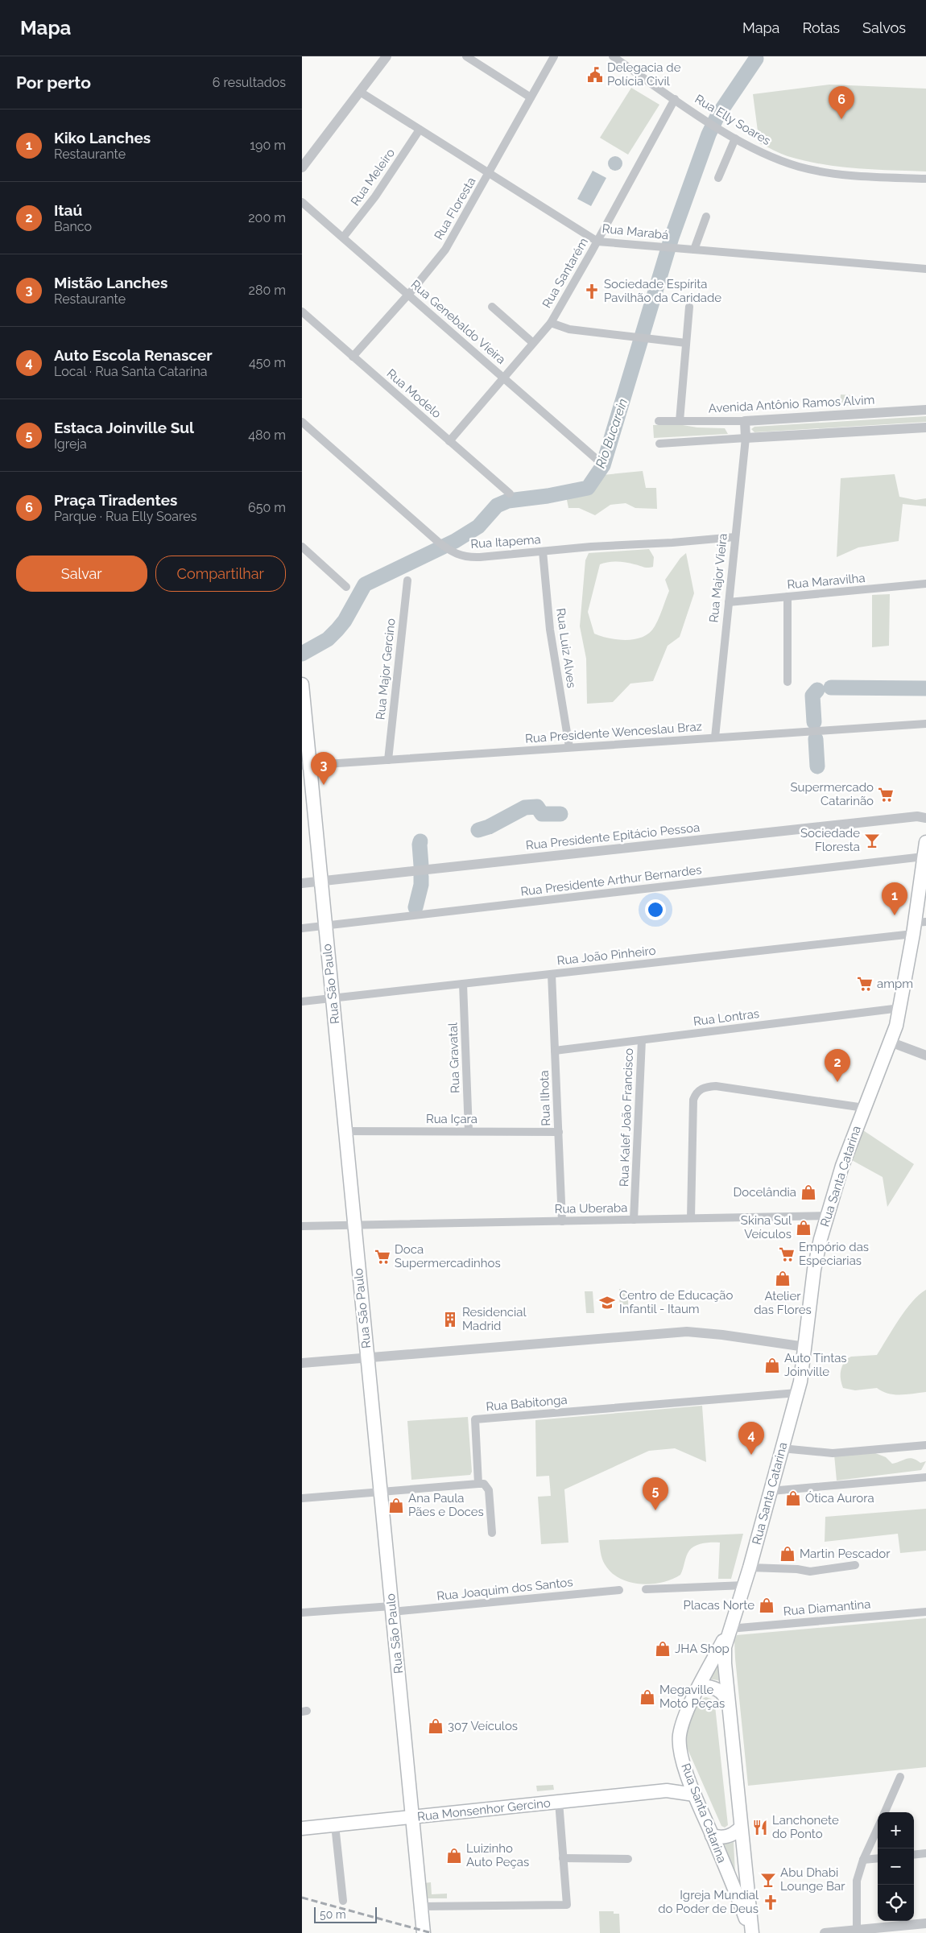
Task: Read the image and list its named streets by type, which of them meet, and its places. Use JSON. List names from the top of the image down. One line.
{"streets":{"main road":["Rua São Paulo","Rua Santa Catarina","Rua Monsenhor Gercino"],"street":["Rua Elly Soares","Rua Meleiro","Rua Floresta","Rua Marabá","Rua Santarém","Rua Genebaldo Vieira","Rua Modelo","Avenida Antônio Ramos Alvim","Rua Itapema","Rua Major Vieira","Rua Maravilha","Rua Luiz Alves","Rua Major Gercino","Rua Presidente Wenceslau Braz","Rua Presidente Epitácio Pessoa","Rua Presidente Arthur Bernardes","Rua João Pinheiro","Rua Lontras","Rua Gravatal","Rua Ilhota","Rua Kalef João Francisco","Rua Içara","Rua Uberaba","Rua Babitonga","Rua Joaquim dos Santos","Rua Diamantina"]},"crossings":[["Rua Elly Soares","Rua Santarém"],["Rua Meleiro","Rua Marabá"],["Rua Meleiro","Rua Genebaldo Vieira"],["Rua Floresta","Rua Marabá"],["Rua Floresta","Rua Genebaldo Vieira"],["Rua Floresta","Rua Modelo"],["Rua Marabá","Rua Santarém"],["Rua Santarém","Rua Genebaldo Vieira"],["Rua Santarém","Rua Modelo"],["Avenida Antônio Ramos Alvim","Rua Major Vieira"],["Rua Itapema","Rua Major Vieira"],["Rua Itapema","Rua Luiz Alves"],["Rua Major Vieira","Rua Maravilha"],["Rua Major Vieira","Rua Presidente Wenceslau Braz"],["Rua Luiz Alves","Rua Presidente Wenceslau Braz"],["Rua Major Gercino","Rua Presidente Wenceslau Braz"],["Rua Presidente Wenceslau Braz","Rua São Paulo"],["Rua Presidente Epitácio Pessoa","Rua São Paulo"],["Rua Presidente Arthur Bernardes","Rua São Paulo"],["Rua Presidente Arthur Bernardes","Rua Santa Catarina"],["Rua João Pinheiro","Rua São Paulo"],["Rua João Pinheiro","Rua Gravatal"],["Rua João Pinheiro","Rua Ilhota"],["Rua João Pinheiro","Rua Santa Catarina"],["Rua São Paulo","Rua Içara"],["Rua São Paulo","Rua Uberaba"],["Rua São Paulo","Rua Joaquim dos Santos"],["Rua São Paulo","Rua Monsenhor Gercino"],["Rua Lontras","Rua Ilhota"],["Rua Lontras","Rua Kalef João Francisco"],["Rua Lontras","Rua Santa Catarina"],["Rua Gravatal","Rua Içara"],["Rua Ilhota","Rua Içara"],["Rua Ilhota","Rua Uberaba"],["Rua Kalef João Francisco","Rua Uberaba"],["Rua Santa Catarina","Rua Uberaba"],["Rua Santa Catarina","Rua Babitonga"],["Rua Santa Catarina","Rua Diamantina"],["Rua Santa Catarina","Rua Monsenhor Gercino"]],"water":["Rio Bucarein"],"places":{"public building":["Delegacia de Polícia Civil"],"church":["Sociedade Espírita Pavilhão da Caridade","Igreja Mundial do Poder de Deus"],"supermarket":["Supermercado Catarinão","ampm","Empório das Especiarias","Doca Supermercadinhos"],"bar":["Sociedade Floresta","Abu Dhabi Lounge Bar"],"shop":["Docelândia","Skina Sul Veículos","Atelier das Flores","Auto Tintas Joinville","Ótica Aurora","Ana Paula Pães e Doces","Martin Pescador","Placas Norte","JHA Shop","Megaville Moto Peças","307 Veículos","Luizinho Auto Peças"],"school or university":["Centro de Educação Infantil - Itaum"],"building":["Residencial Madrid"],"restaurant":["Lanchonete do Ponto"]},"scale_bar":"50 m","page":{"header":"Mapa","nav":["Mapa","Rotas","Salvos"],"heading":["Por perto","6 resultados"],"pins":["6","3","1","2","4","5"],"list":[{"mark":"1","name":"Kiko Lanches","note":"Restaurante","value":"190 m"},{"mark":"2","name":"Itaú","note":"Banco","value":"200 m"},{"mark":"3","name":"Mistão Lanches","note":"Restaurante","value":"280 m"},{"mark":"4","name":"Auto Escola Renascer","note":"Local · Rua Santa Catarina","value":"450 m"},{"mark":"5","name":"Estaca Joinville Sul","note":"Igreja","value":"480 m"},{"mark":"6","name":"Praça Tiradentes","note":"Parque · Rua Elly Soares","value":"650 m"}],"buttons":["Salvar","Compartilhar"],"map_buttons":["+","−"],"scale":"50 m"}}
